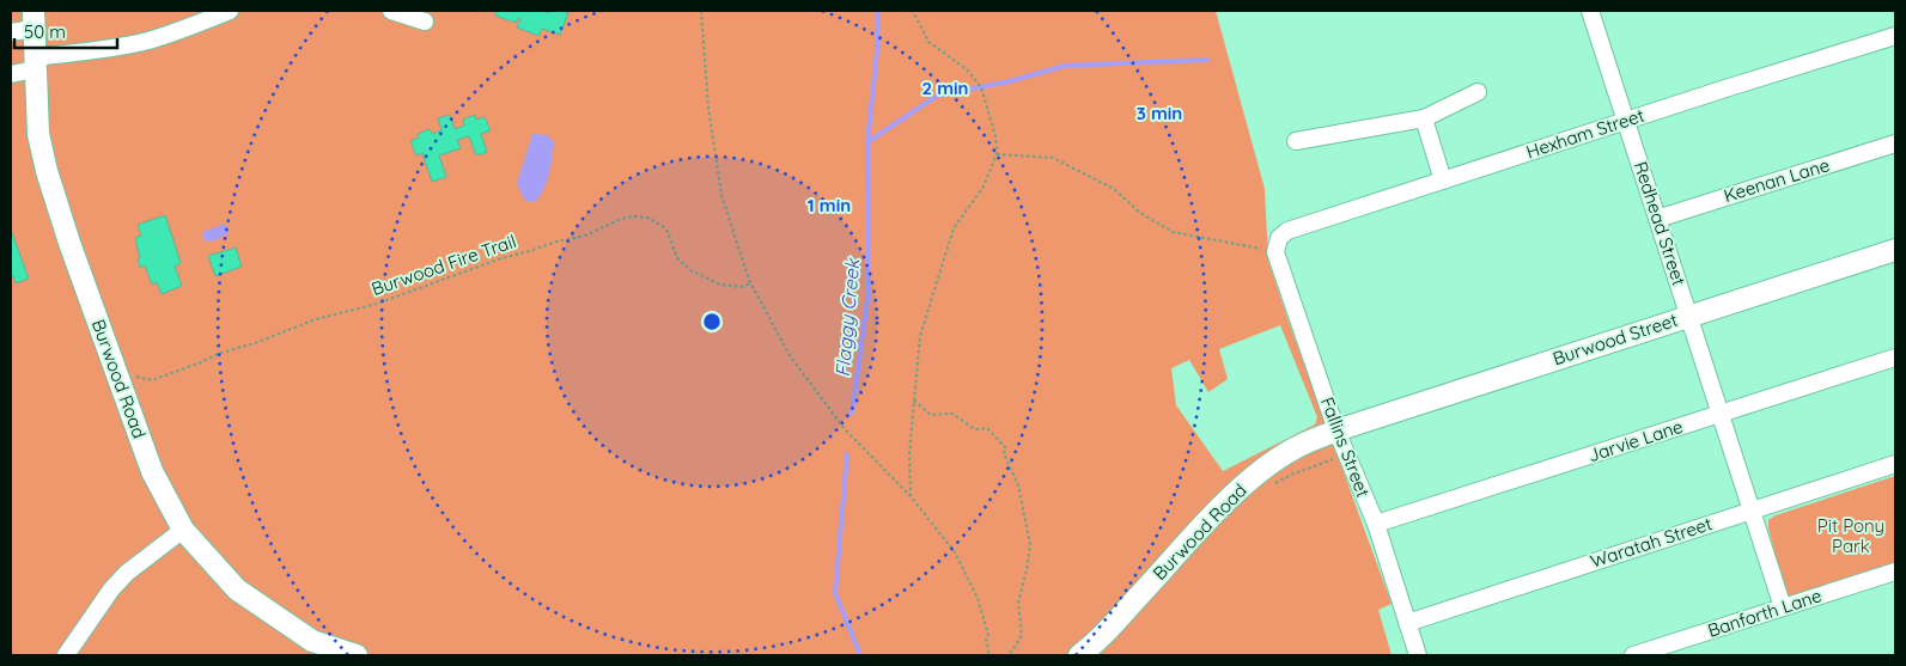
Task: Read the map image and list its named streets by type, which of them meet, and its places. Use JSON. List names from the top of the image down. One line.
{"streets":{"main road":["Burwood Street","Burwood Road"],"street":["Hexham Street","Keenan Lane","Redhead Street","Jarvie Lane","Fallins Street","Waratah Street","Banforth Lane"],"path":["Burwood Fire Trail"]},"crossings":[["Hexham Street","Redhead Street"],["Hexham Street","Fallins Street"],["Keenan Lane","Redhead Street"],["Redhead Street","Burwood Street"],["Redhead Street","Jarvie Lane"],["Redhead Street","Waratah Street"],["Redhead Street","Banforth Lane"],["Burwood Fire Trail","Burwood Road"],["Burwood Street","Burwood Road"],["Burwood Street","Fallins Street"],["Burwood Road","Fallins Street"],["Jarvie Lane","Fallins Street"],["Fallins Street","Waratah Street"]],"water":["Flaggy Creek"],"parks":["Pit Pony Park"],"scale_bar":"50 m","rings":["2 min","3 min","1 min"]}
